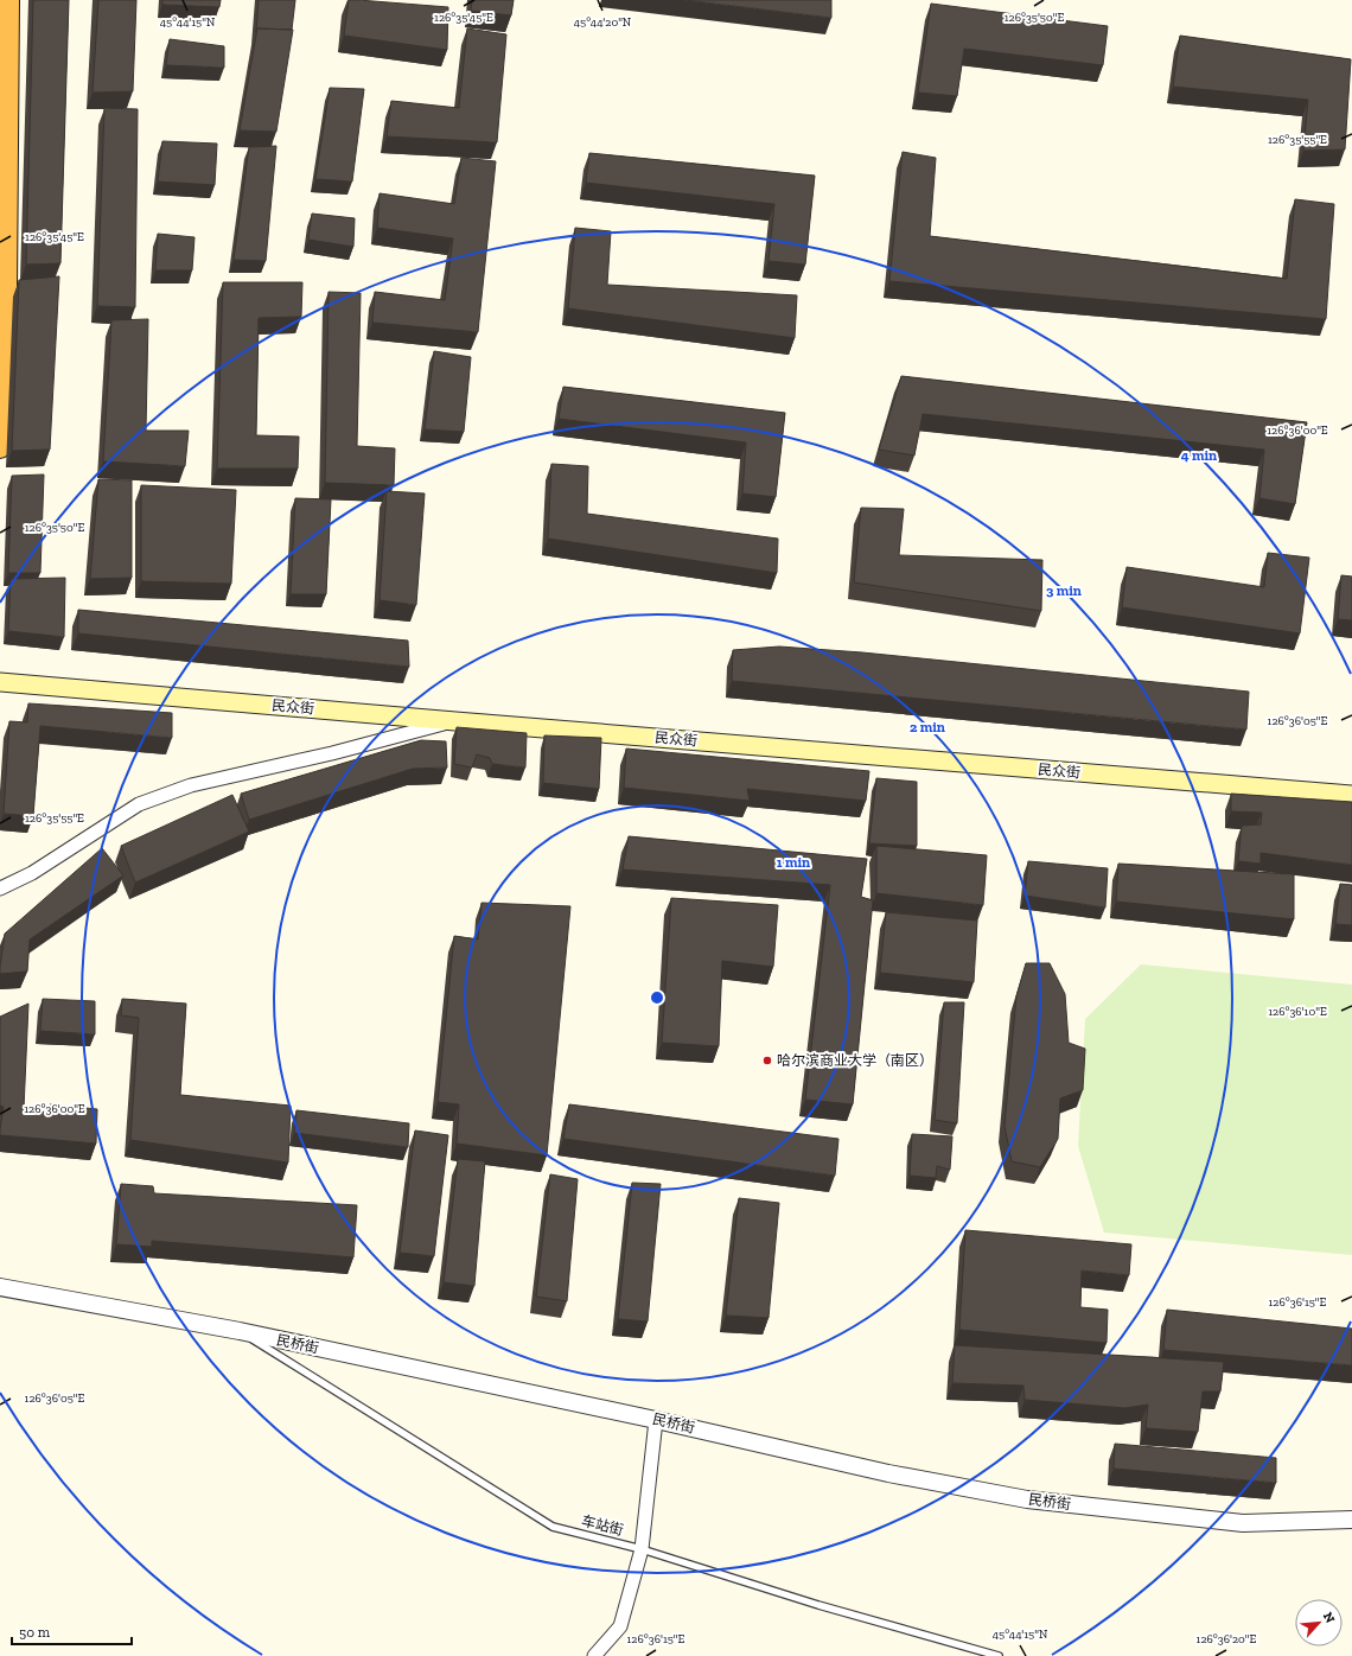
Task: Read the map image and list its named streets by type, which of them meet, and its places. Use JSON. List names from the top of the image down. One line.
{"streets":{"main road":["民众街"],"street":["民桥街"],"lane":["车站街"]},"crossings":[["民桥街","车站街"]],"places":["哈尔滨商业大学（南区）"],"scale_bar":"50 m","north":"top right","coordinates":["126°35'45\"E","126°35'50\"E","45°44'15\"N","45°44'20\"N","126°35'55\"E","126°36'00\"E","126°36'05\"E","126°36'10\"E","126°36'15\"E","126°36'20\"E"],"rings":["4 min","3 min","2 min","1 min"]}
